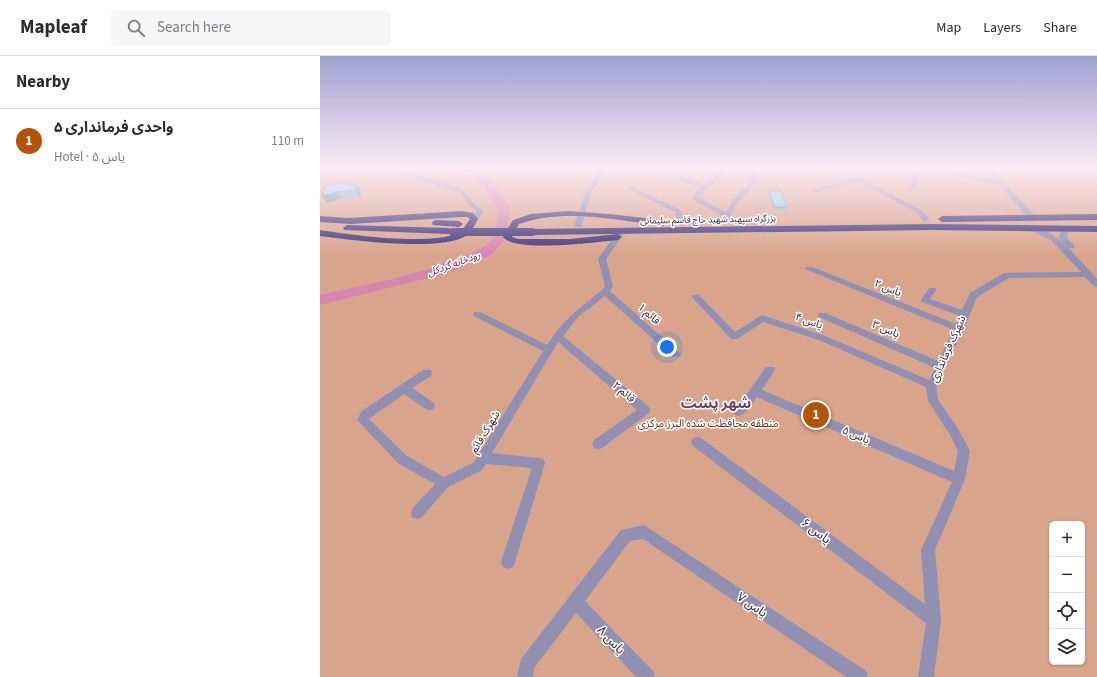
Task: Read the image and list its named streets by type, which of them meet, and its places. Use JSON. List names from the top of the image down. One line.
{"streets":{"highway":["بزرگراه سپهبد شهید حاج قاسم سلیمانی"],"street":["یاس ۲","قائم ۱","یاس ۴","یاس ۳","شهرک فرمانداری","قائم ۲","شهرک قائم","یاس ۵","یاس ۶","یاس ۷","یاس ۸"]},"crossings":[["یاس ۲","شهرک فرمانداری"],["قائم ۱","شهرک قائم"],["یاس ۴","شهرک فرمانداری"],["یاس ۳","شهرک فرمانداری"],["شهرک فرمانداری","یاس ۵"],["شهرک فرمانداری","یاس ۶"],["قائم ۲","شهرک قائم"],["یاس ۷","یاس ۸"]],"districts":["شهر پشت"],"water":["رودخانه گردکل"],"parks":["منطقه محافظت شده البرز مرکزی"],"page":{"header":"Mapleaf","search":"Search here","nav":["Map","Layers","Share"],"heading":"Nearby","list":[{"mark":"1","name":"۵ واحدی فرمانداری","note":"Hotel · یاس ۵","value":"110 m"}],"pins":"1","map_buttons":["+","−"]}}
